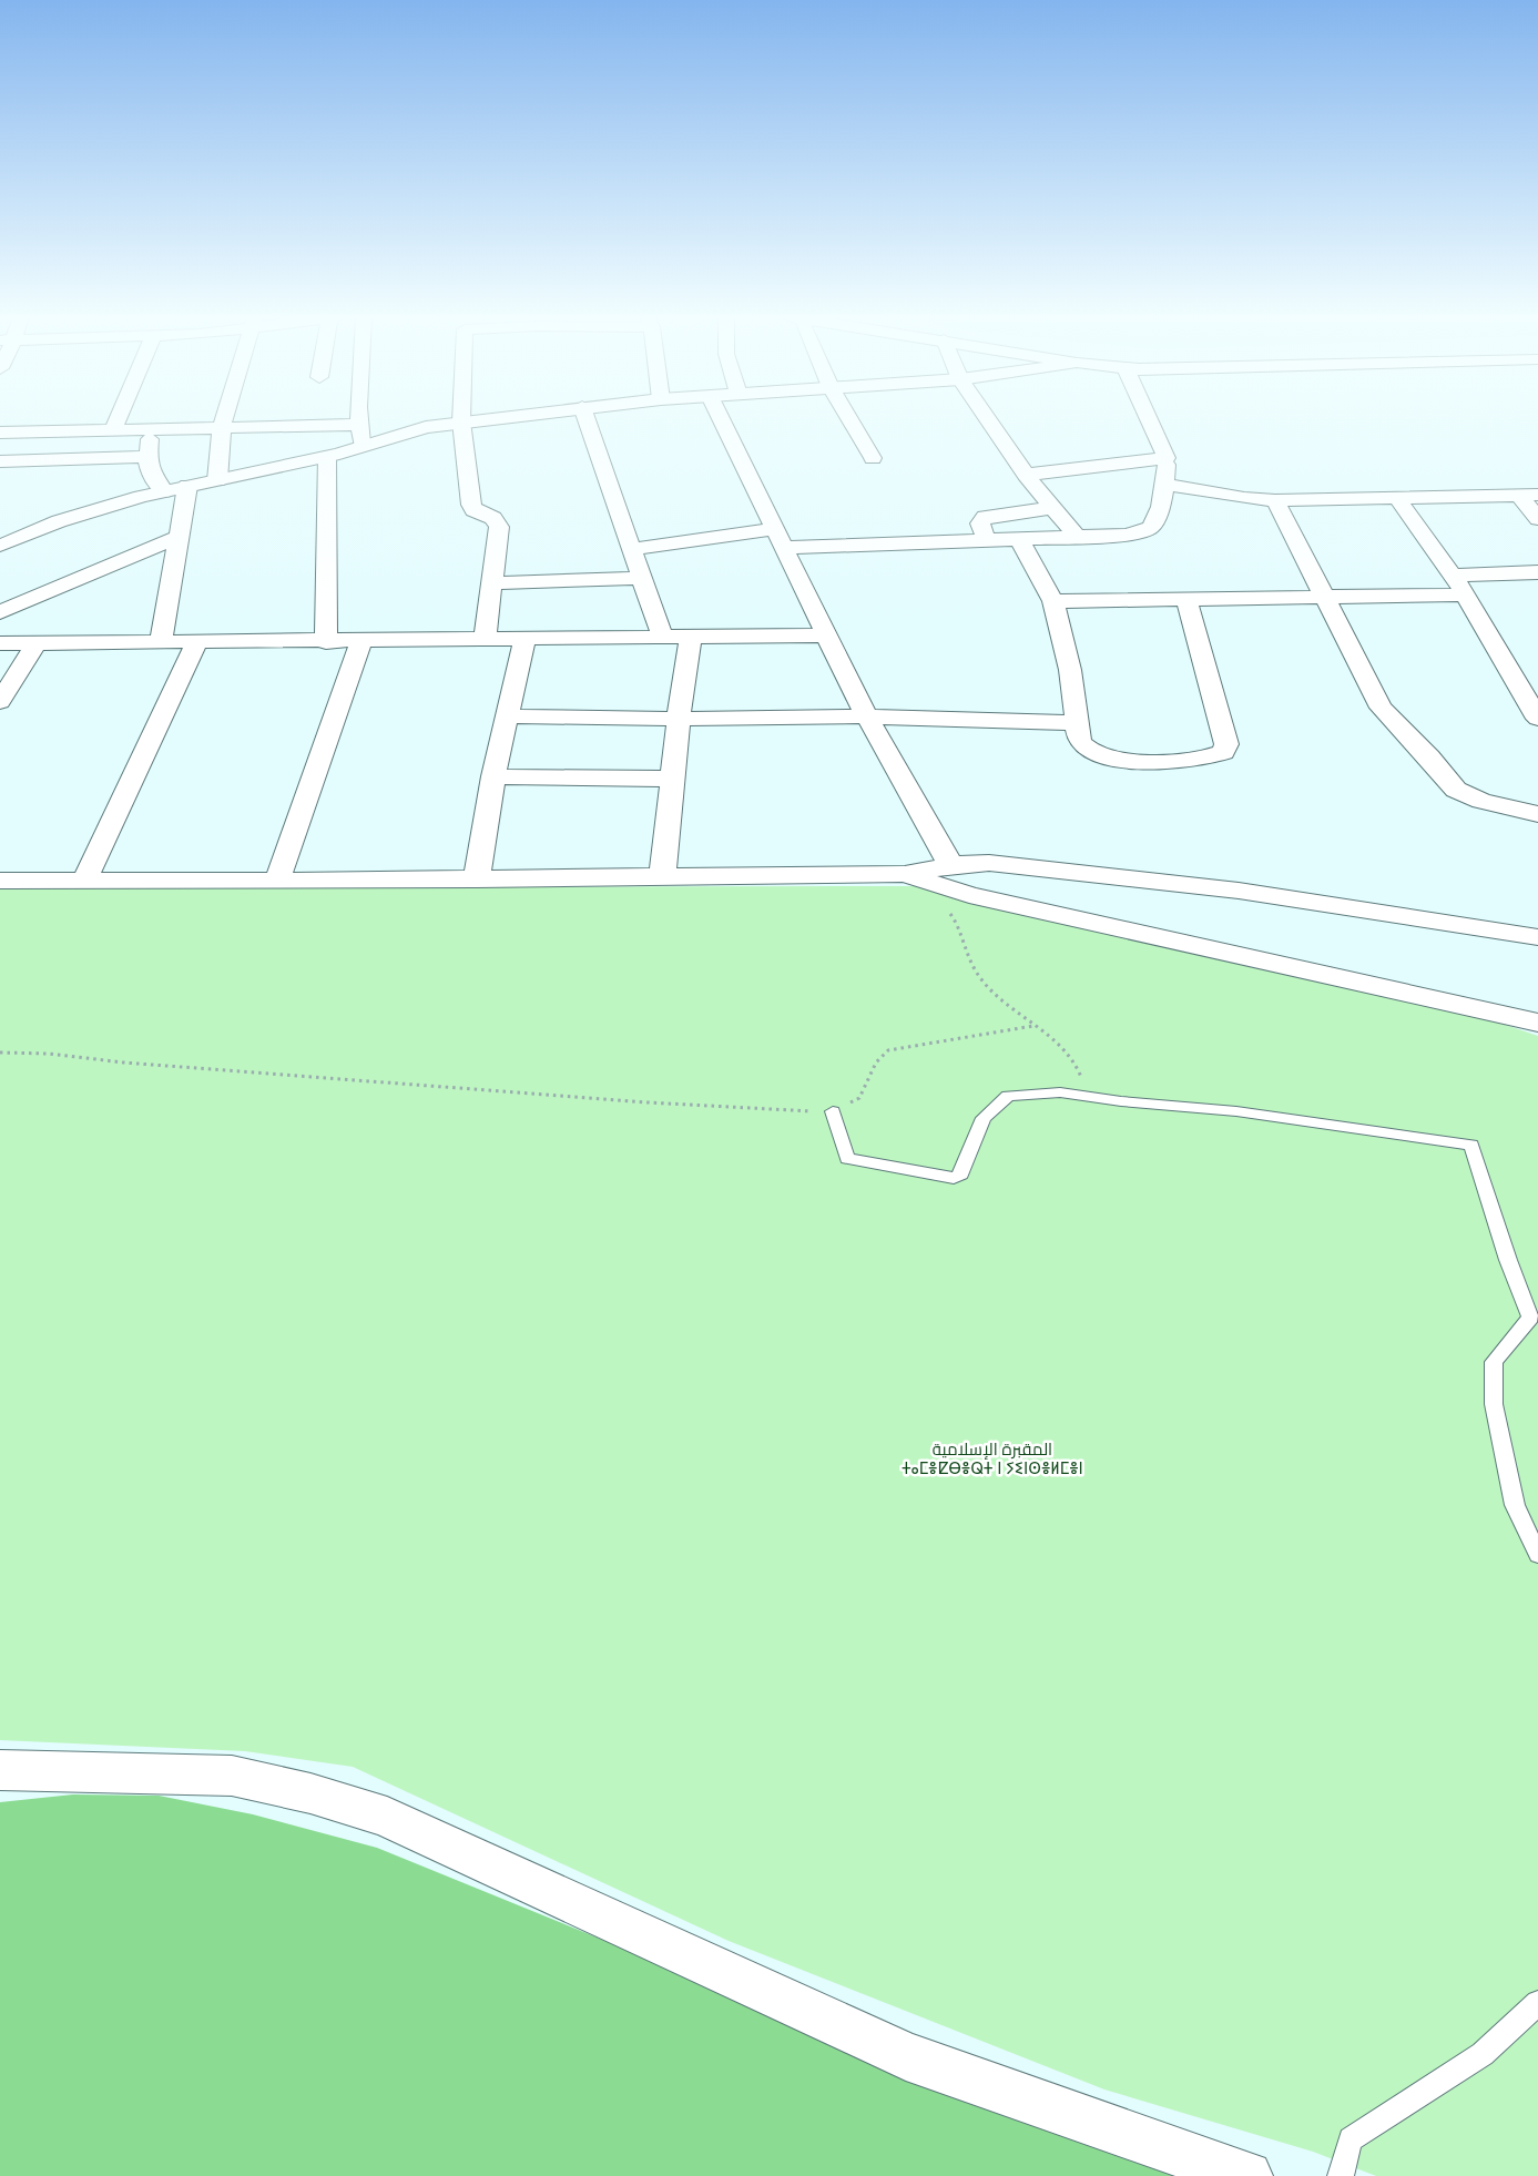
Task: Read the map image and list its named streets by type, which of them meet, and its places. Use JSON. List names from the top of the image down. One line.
{"parks":["المقبرة الإسلامية ⵜⴰⵎⴻⵇⴱⴻⵕⵜ ⵏ ⵢⵉⵏⵙⴻⵍⵎⴻⵏ"]}
